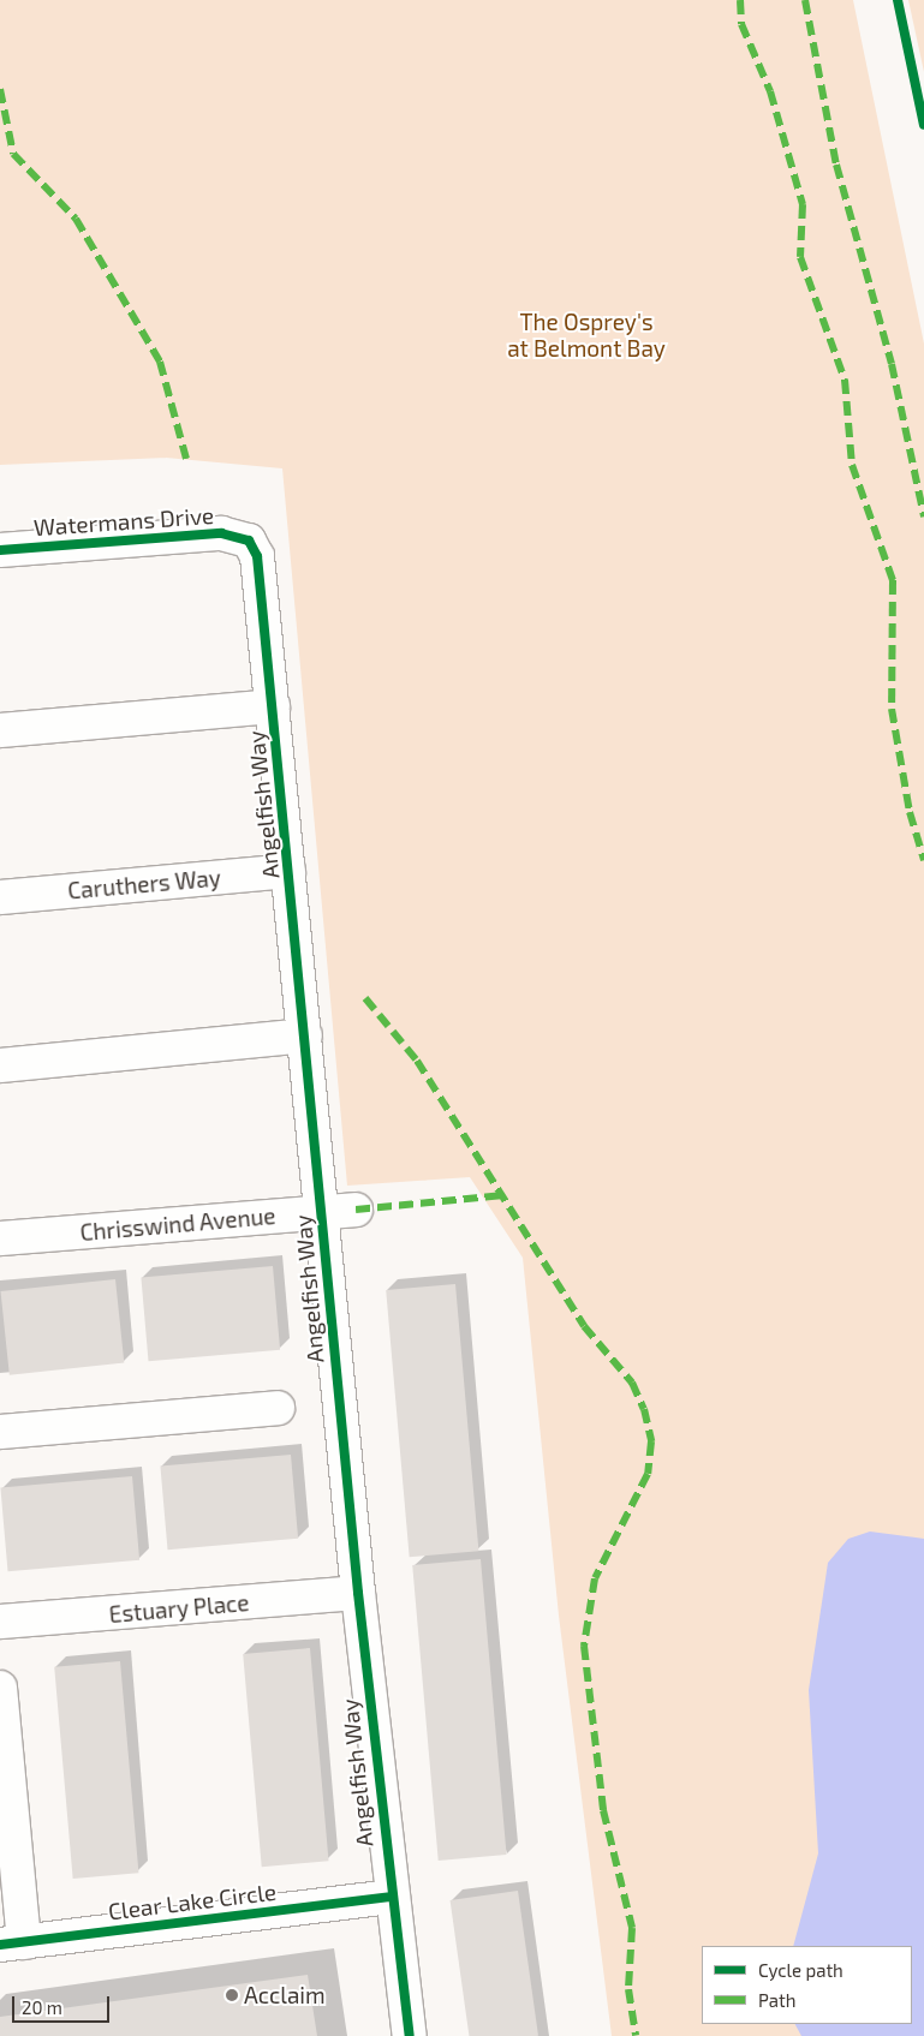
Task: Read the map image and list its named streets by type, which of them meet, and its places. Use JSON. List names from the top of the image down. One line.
{"streets":{"street":["Watermans Drive","Angelfish Way","Caruthers Way","Chrisswind Avenue","Estuary Place","Clear Lake Circle"]},"crossings":[["Watermans Drive","Angelfish Way"],["Angelfish Way","Caruthers Way"],["Angelfish Way","Chrisswind Avenue"],["Angelfish Way","Estuary Place"],["Angelfish Way","Clear Lake Circle"]],"parks":["The Osprey's at Belmont Bay"],"places":["Acclaim"],"legend":["Cycle path","Path"],"scale_bar":"20 m"}
